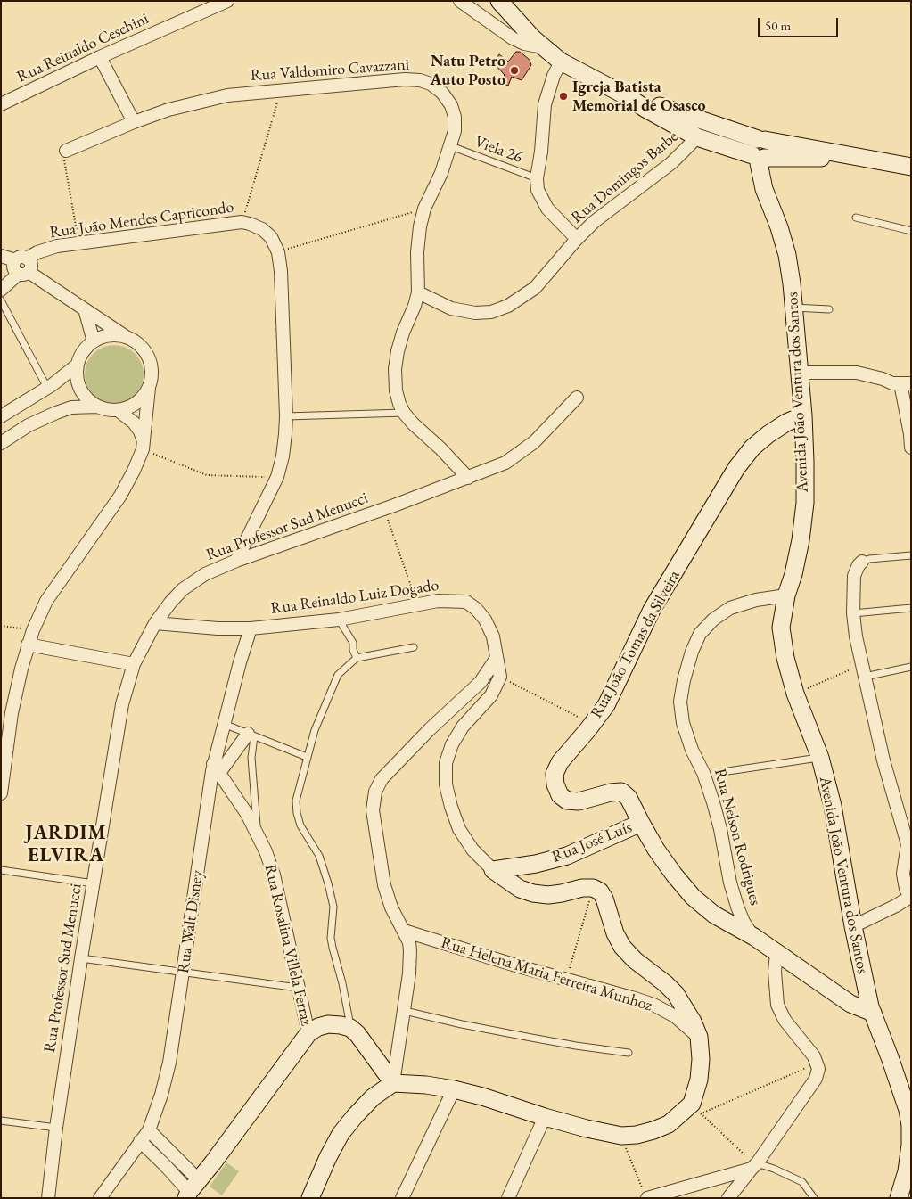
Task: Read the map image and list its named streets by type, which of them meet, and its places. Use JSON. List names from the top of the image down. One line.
{"streets":{"street":["Rua Reinaldo Ceschini","Rua Valdomiro Cavazzani","Rua Domingos Barbe","Rua João Mendes Capricondo","Avenida João Ventura dos Santos","Rua Professor Sud Menucci","Rua Reinaldo Luiz Dogado","Rua João Tomas da Silveira","Rua Nelson Rodrigues","Rua José Luís","Rua Walt Disney","Rua Rosalina Villela Ferraz","Rua Helena Maria Ferreira Munhoz"],"lane":["Viela 26"]},"crossings":[["Rua Valdomiro Cavazzani","Viela 26"],["Rua Valdomiro Cavazzani","Rua Domingos Barbe"],["Rua Valdomiro Cavazzani","Rua Professor Sud Menucci"],["Rua João Mendes Capricondo","Rua Professor Sud Menucci"],["Avenida João Ventura dos Santos","Rua João Tomas da Silveira"],["Avenida João Ventura dos Santos","Rua Nelson Rodrigues"],["Rua Professor Sud Menucci","Rua Reinaldo Luiz Dogado"],["Rua Reinaldo Luiz Dogado","Rua Walt Disney"],["Rua João Tomas da Silveira","Rua Nelson Rodrigues"],["Rua João Tomas da Silveira","Rua José Luís"],["Rua Walt Disney","Rua Rosalina Villela Ferraz"]],"districts":["JARDIM ELVIRA"],"places":["Natu Petro Auto Posto","Igreja Batista Memorial de Osasco"],"scale_bar":"50 m"}
